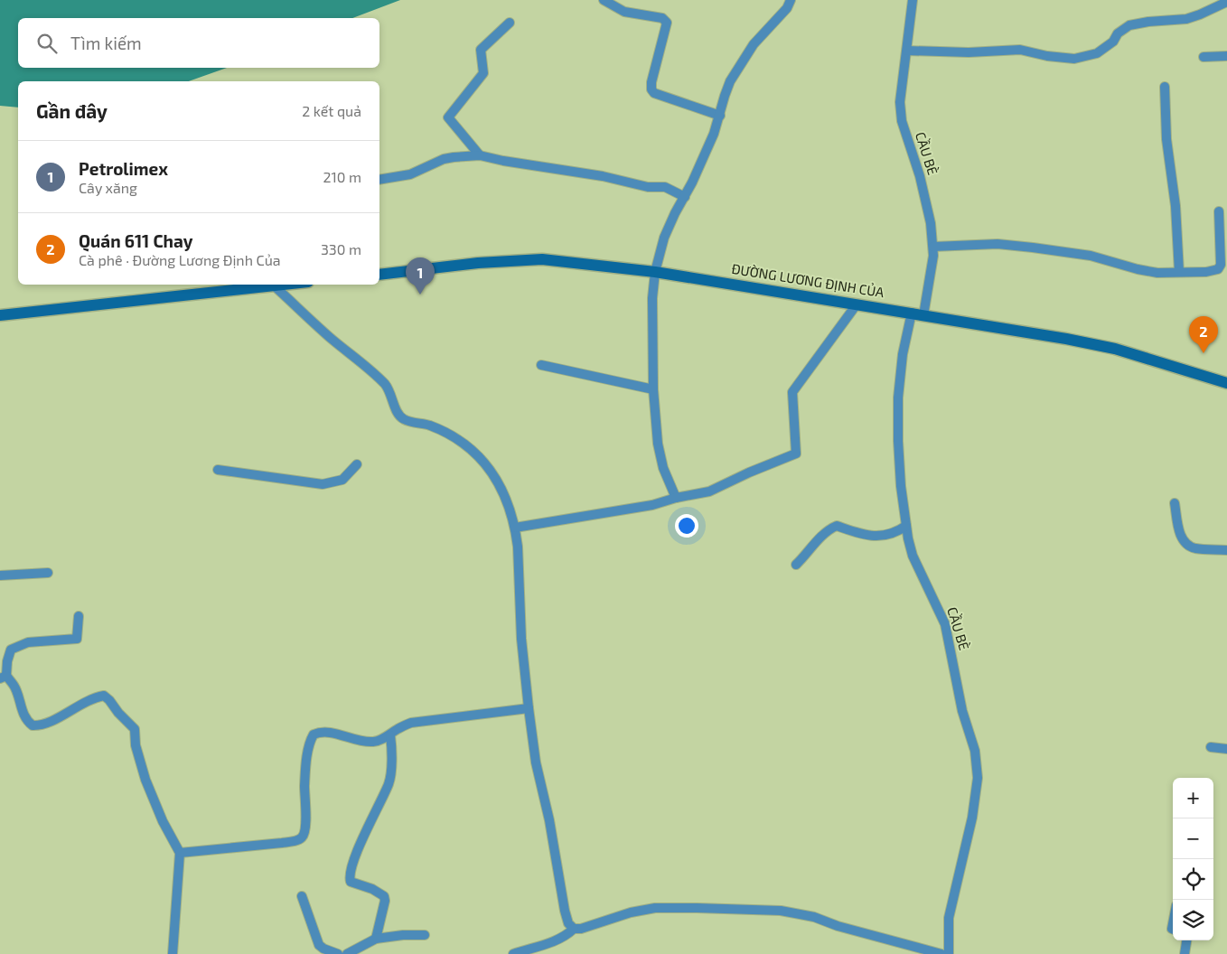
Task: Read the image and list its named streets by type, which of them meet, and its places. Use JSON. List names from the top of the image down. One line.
{"streets":{"street":["CẦU BÈ","ĐƯỜNG LƯƠNG ĐỊNH CỦA"]},"crossings":[["CẦU BÈ","ĐƯỜNG LƯƠNG ĐỊNH CỦA"]],"page":{"search":"Tìm kiếm","heading":["Gần đây","2 kết quả"],"list":[{"mark":"1","name":"Petrolimex","note":"Cây xăng","value":"210 m"},{"mark":"2","name":"Quán 611 Chay","note":"Cà phê · Đường Lương Định Của","value":"330 m"}],"pins":["1","2"],"map_buttons":["+","−"]}}
